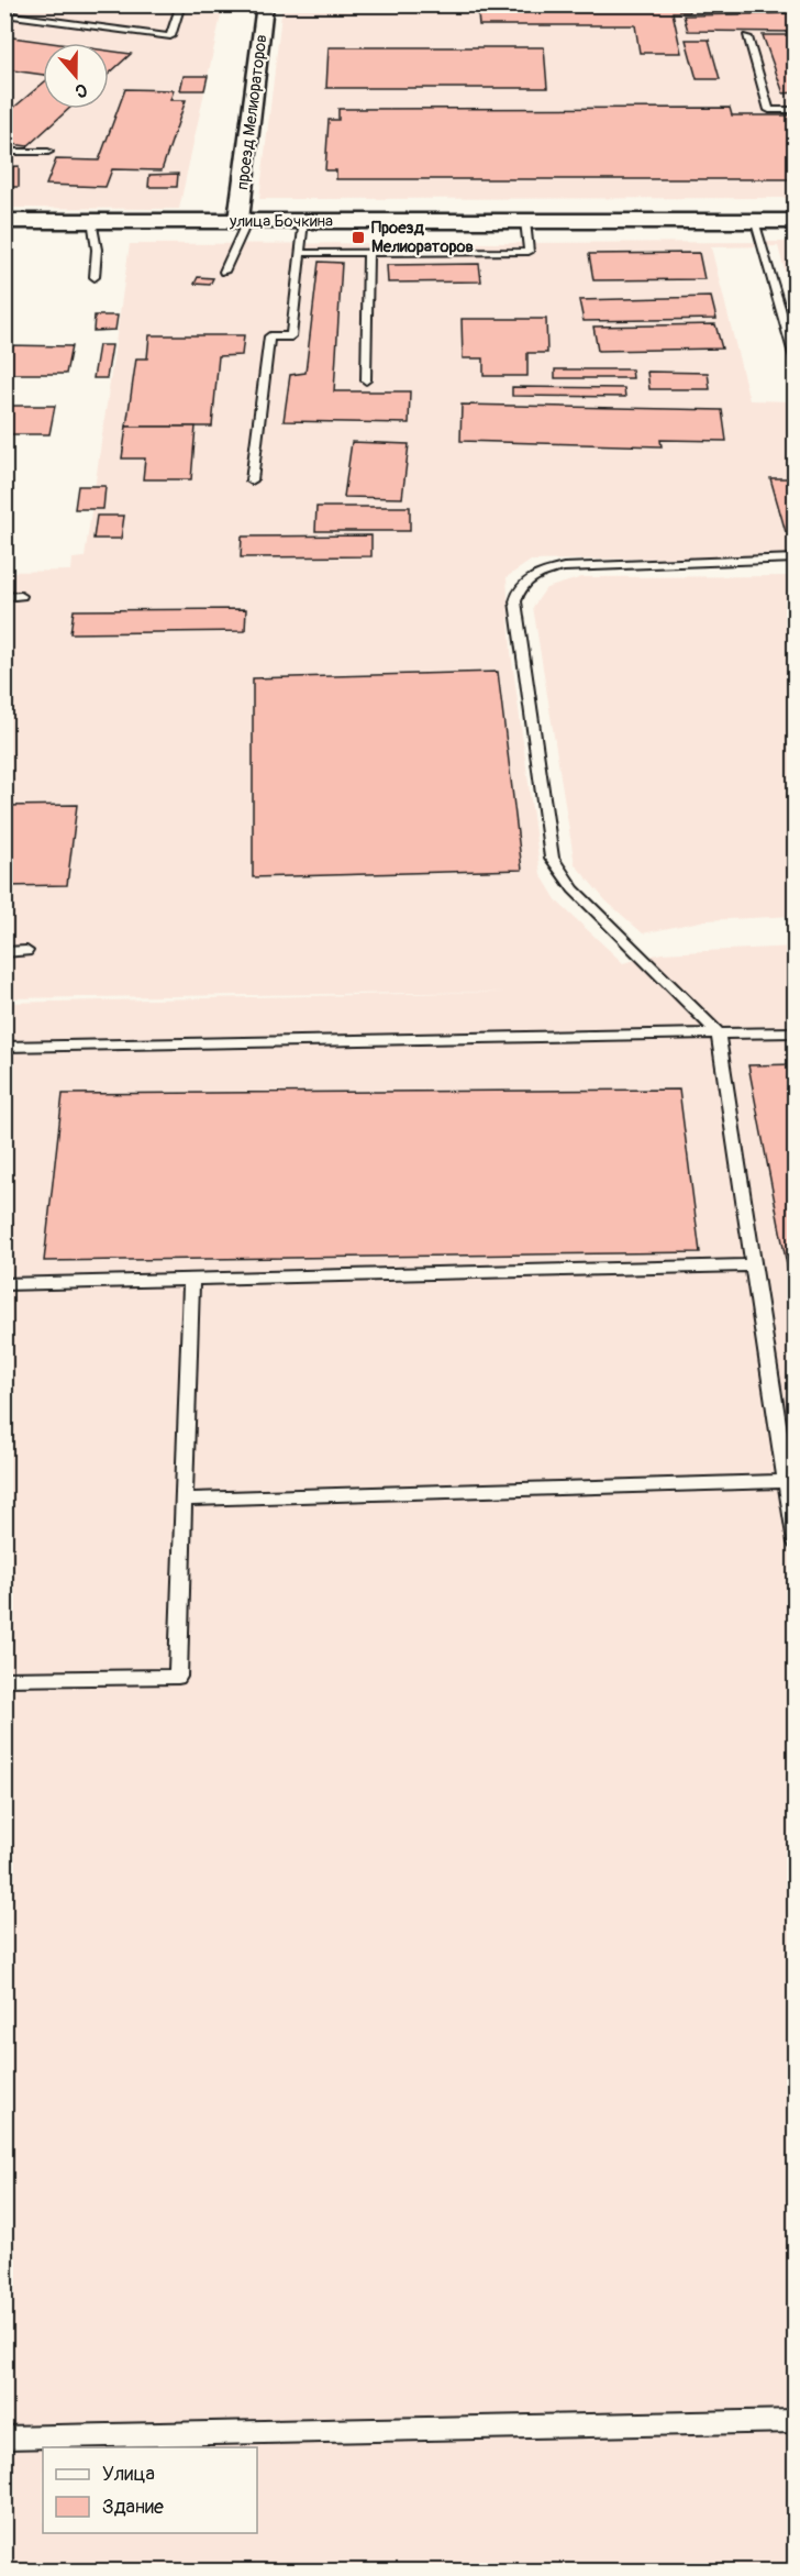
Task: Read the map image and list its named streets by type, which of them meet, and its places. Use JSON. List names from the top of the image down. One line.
{"streets":{"street":["проезд Мелиораторов","улица Бочкина"]},"crossings":[["проезд Мелиораторов","улица Бочкина"]],"places":{"transit":["Проезд Мелиораторов"]},"legend":["Улица","Здание"],"north":"bottom"}
